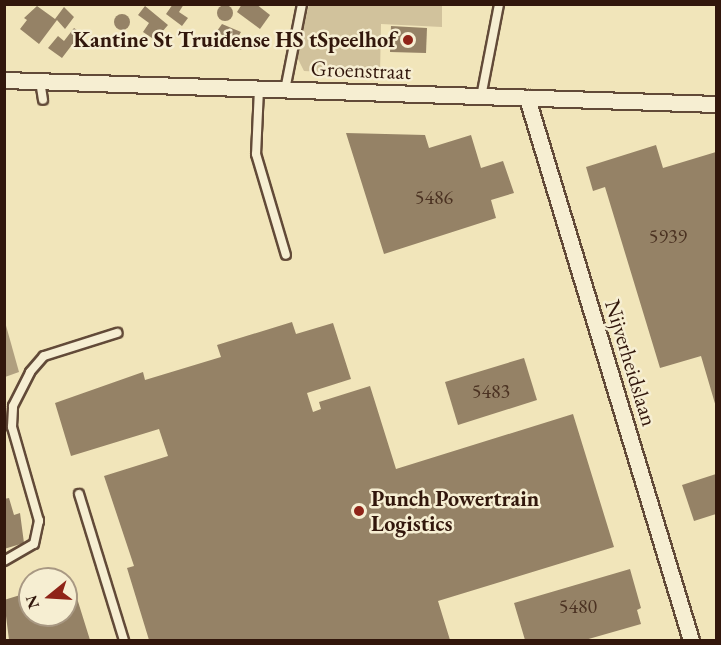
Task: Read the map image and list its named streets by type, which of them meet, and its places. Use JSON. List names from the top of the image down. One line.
{"streets":{"street":["Groenstraat","Nijverheidslaan"]},"crossings":[["Groenstraat","Nijverheidslaan"]],"places":["Kantine St Truidense HS tSpeelhof","Punch Powertrain Logistics"],"house_numbers":["5486","5939","5483","5480"],"north":"left"}
